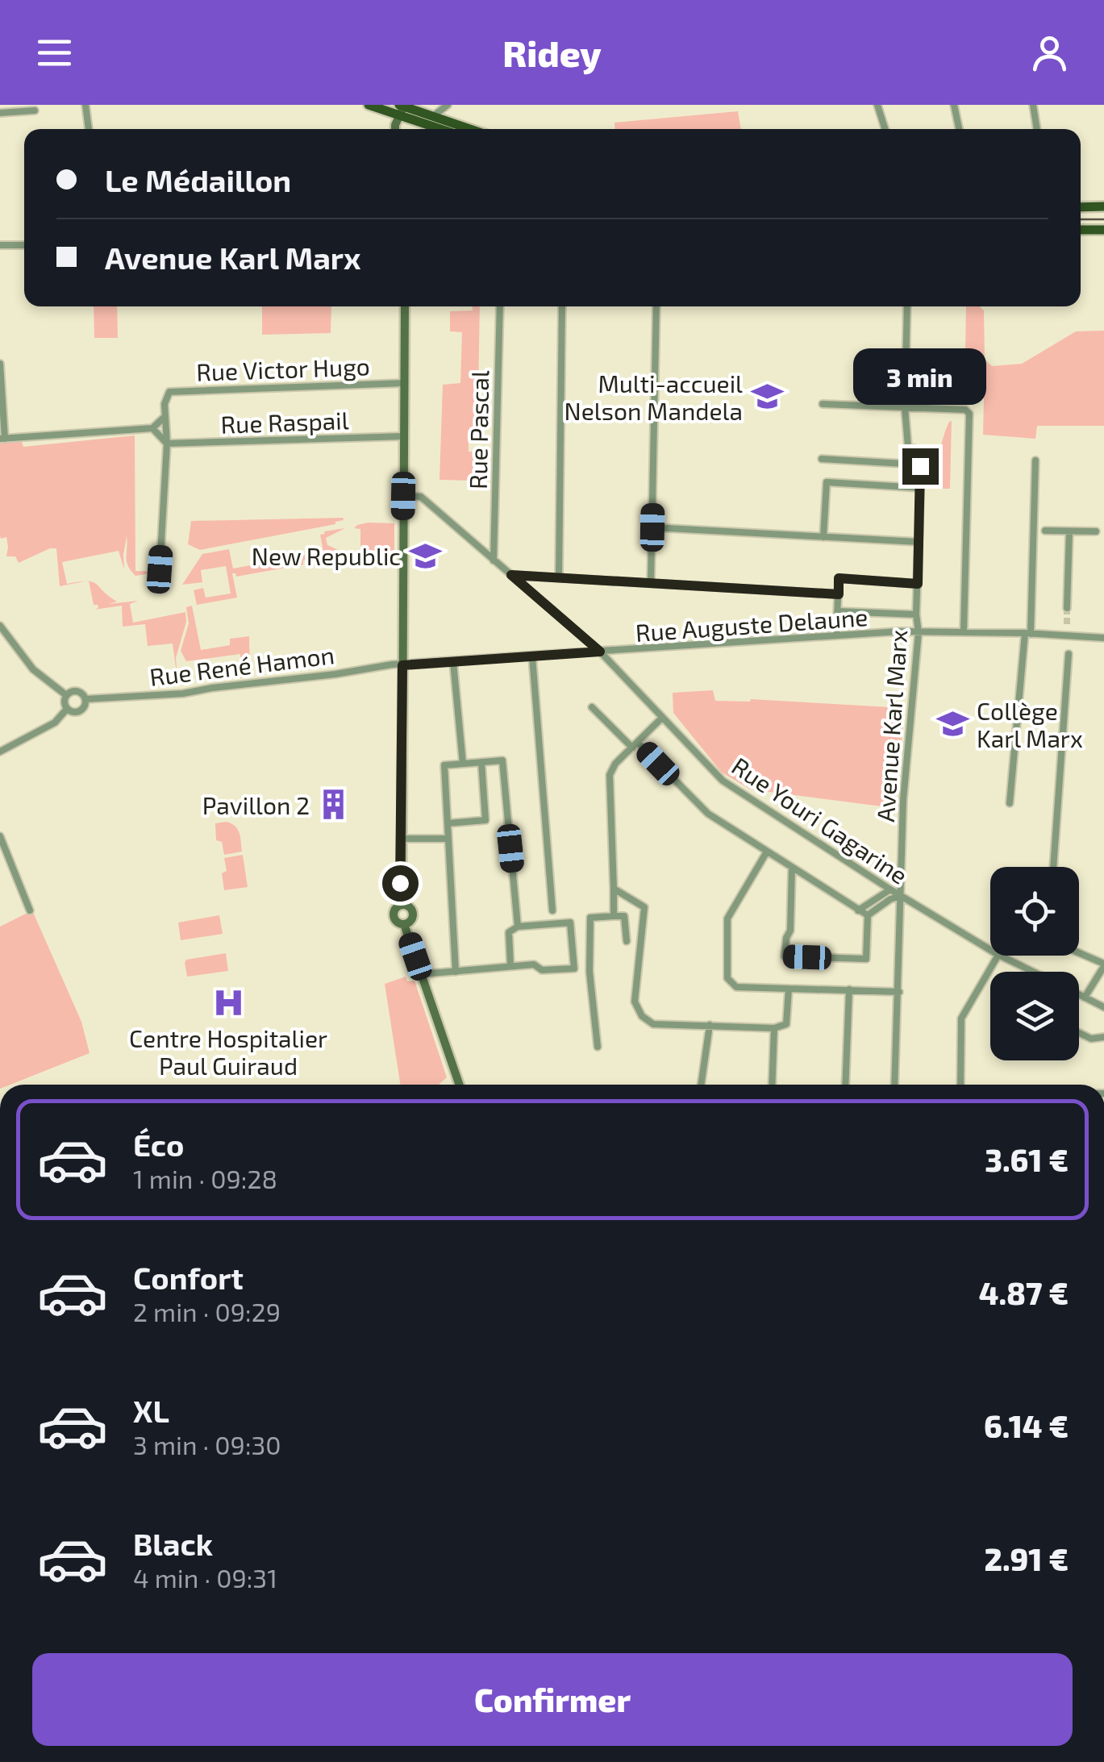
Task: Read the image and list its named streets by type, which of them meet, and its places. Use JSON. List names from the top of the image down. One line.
{"streets":{"street":["Rue Victor Hugo","Rue Raspail","Rue Pascal","Rue Auguste Delaune","Rue René Hamon","Avenue Karl Marx","Rue Youri Gagarine"]},"crossings":[["Rue Pascal","Rue Youri Gagarine"],["Rue Auguste Delaune","Rue René Hamon"],["Rue Auguste Delaune","Avenue Karl Marx"],["Rue Auguste Delaune","Rue Youri Gagarine"],["Avenue Karl Marx","Rue Youri Gagarine"]],"places":{"school or university":["Multi-accueil Nelson Mandela","New Republic","Collège Karl Marx"],"building":["Pavillon 2"],"hospital":["Centre Hospitalier Paul Guiraud"]},"page":{"header":"Ridey","banner":["Le Médaillon","Avenue Karl Marx"],"bubble":"3 min","list":[{"name":"Éco","note":"1 min · 09:28","value":"3.61 €"},{"name":"Confort","note":"2 min · 09:29","value":"4.87 €"},{"name":"XL","note":"3 min · 09:30","value":"6.14 €"},{"name":"Black","note":"4 min · 09:31","value":"2.91 €"}],"buttons":"Confirmer"}}
